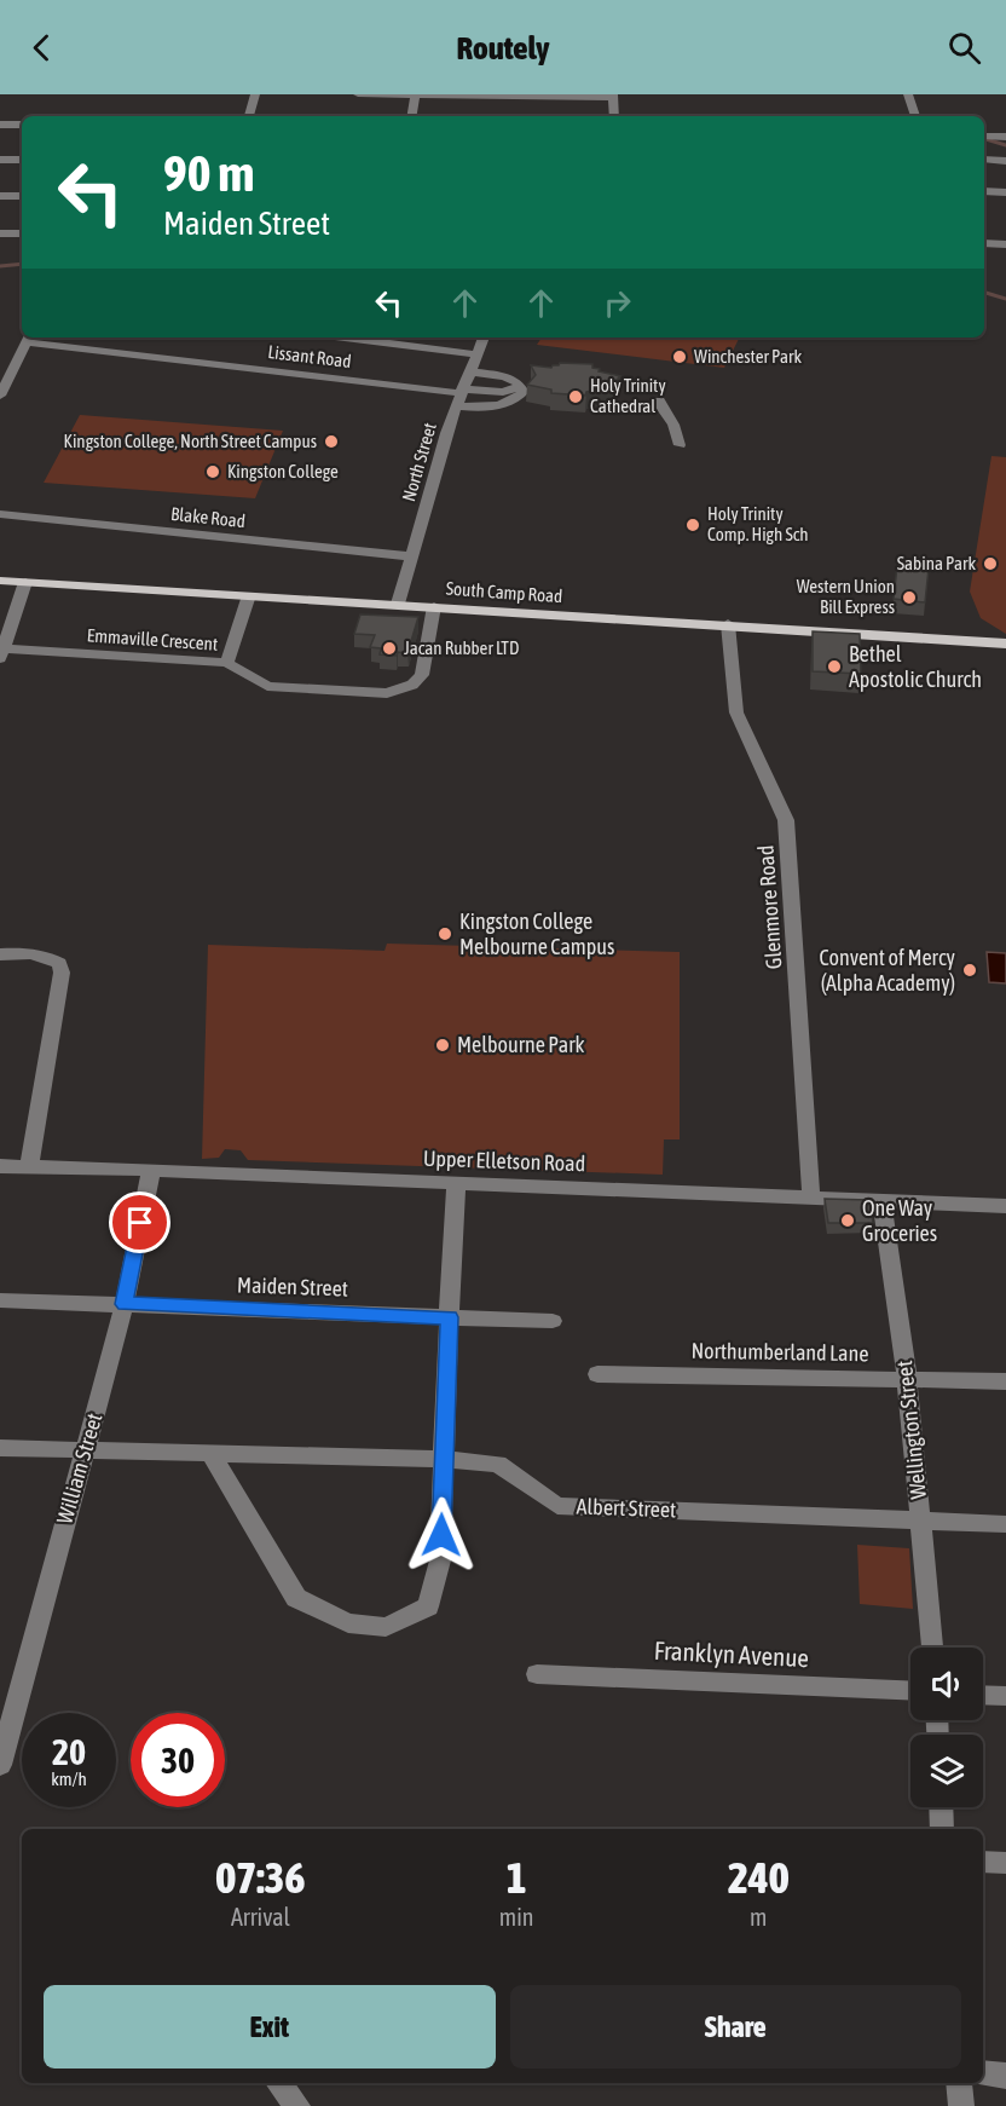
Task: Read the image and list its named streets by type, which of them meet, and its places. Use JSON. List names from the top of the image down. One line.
{"streets":{"main road":["South Camp Road"],"street":["Lissant Road","North Street","Blake Road","Emmaville Crescent","Glenmore Road","Upper Elletson Road","Maiden Street","Northumberland Lane","Wellington Street","William Street","Albert Street","Franklyn Avenue"]},"crossings":[["Lissant Road","North Street"],["North Street","Blake Road"],["North Street","South Camp Road"],["South Camp Road","Emmaville Crescent"],["South Camp Road","Glenmore Road"],["Glenmore Road","Upper Elletson Road"],["Upper Elletson Road","Wellington Street"],["Upper Elletson Road","William Street"],["Maiden Street","William Street"],["Northumberland Lane","Wellington Street"],["Wellington Street","Albert Street"],["William Street","Albert Street"]],"places":["Winchester Park","Holy Trinity Cathedral","Kingston College, North Street Campus","Kingston College","Holy Trinity Comp. High Sch","Sabina Park","Western Union Bill Express","Jacan Rubber LTD","Bethel Apostolic Church","Kingston College Melbourne Campus","Convent of Mercy (Alpha Academy)","Melbourne Park","One Way Groceries"],"page":{"header":"Routely","turn":["90 m","Maiden Street"],"speed":"20 km/h","limit":"30","eta":["07:36","Arrival","1","min","240","m"],"buttons":["Exit","Share"]}}
